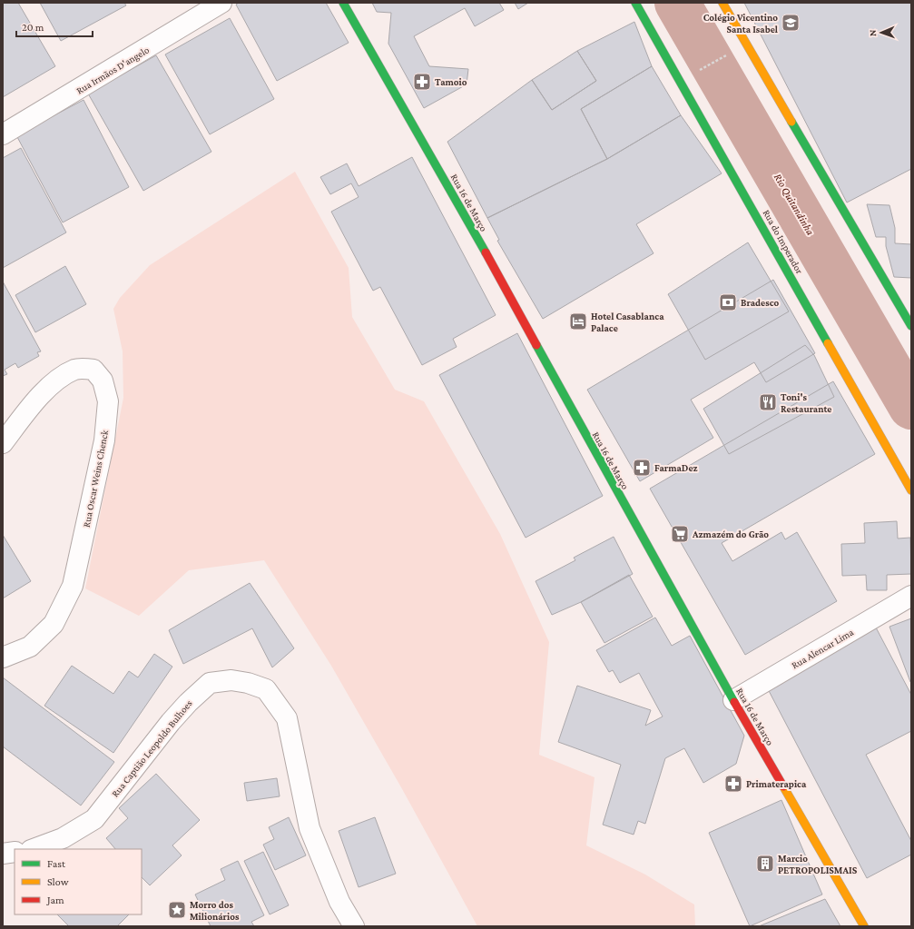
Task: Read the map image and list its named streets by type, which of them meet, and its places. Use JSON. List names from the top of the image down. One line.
{"streets":{"street":["Rua Irmãos D'angelo","Rua 16 de Março","Rua do Imperador","Rua Oscar Weins Chenck","Rua Alencar Lima","Rua Captião Leopoldo Bulhoes"]},"crossings":[["Rua 16 de Março","Rua Alencar Lima"]],"water":["Rio Quitandinha"],"places":{"school or university":["Colégio Vicentino Santa Isabel"],"pharmacy":["Tamoio","FarmaDez","Primaterapica"],"bank":["Bradesco"],"hotel":["Hotel Casablanca Palace"],"restaurant":["Toni's Restaurante"],"supermarket":["Azmazém do Grão"],"building":["Marcio PETROPOLISMAIS"],"place":["Morro dos Milionários"]},"legend":["Fast","Slow","Jam"],"scale_bar":"20 m","north":"left"}
